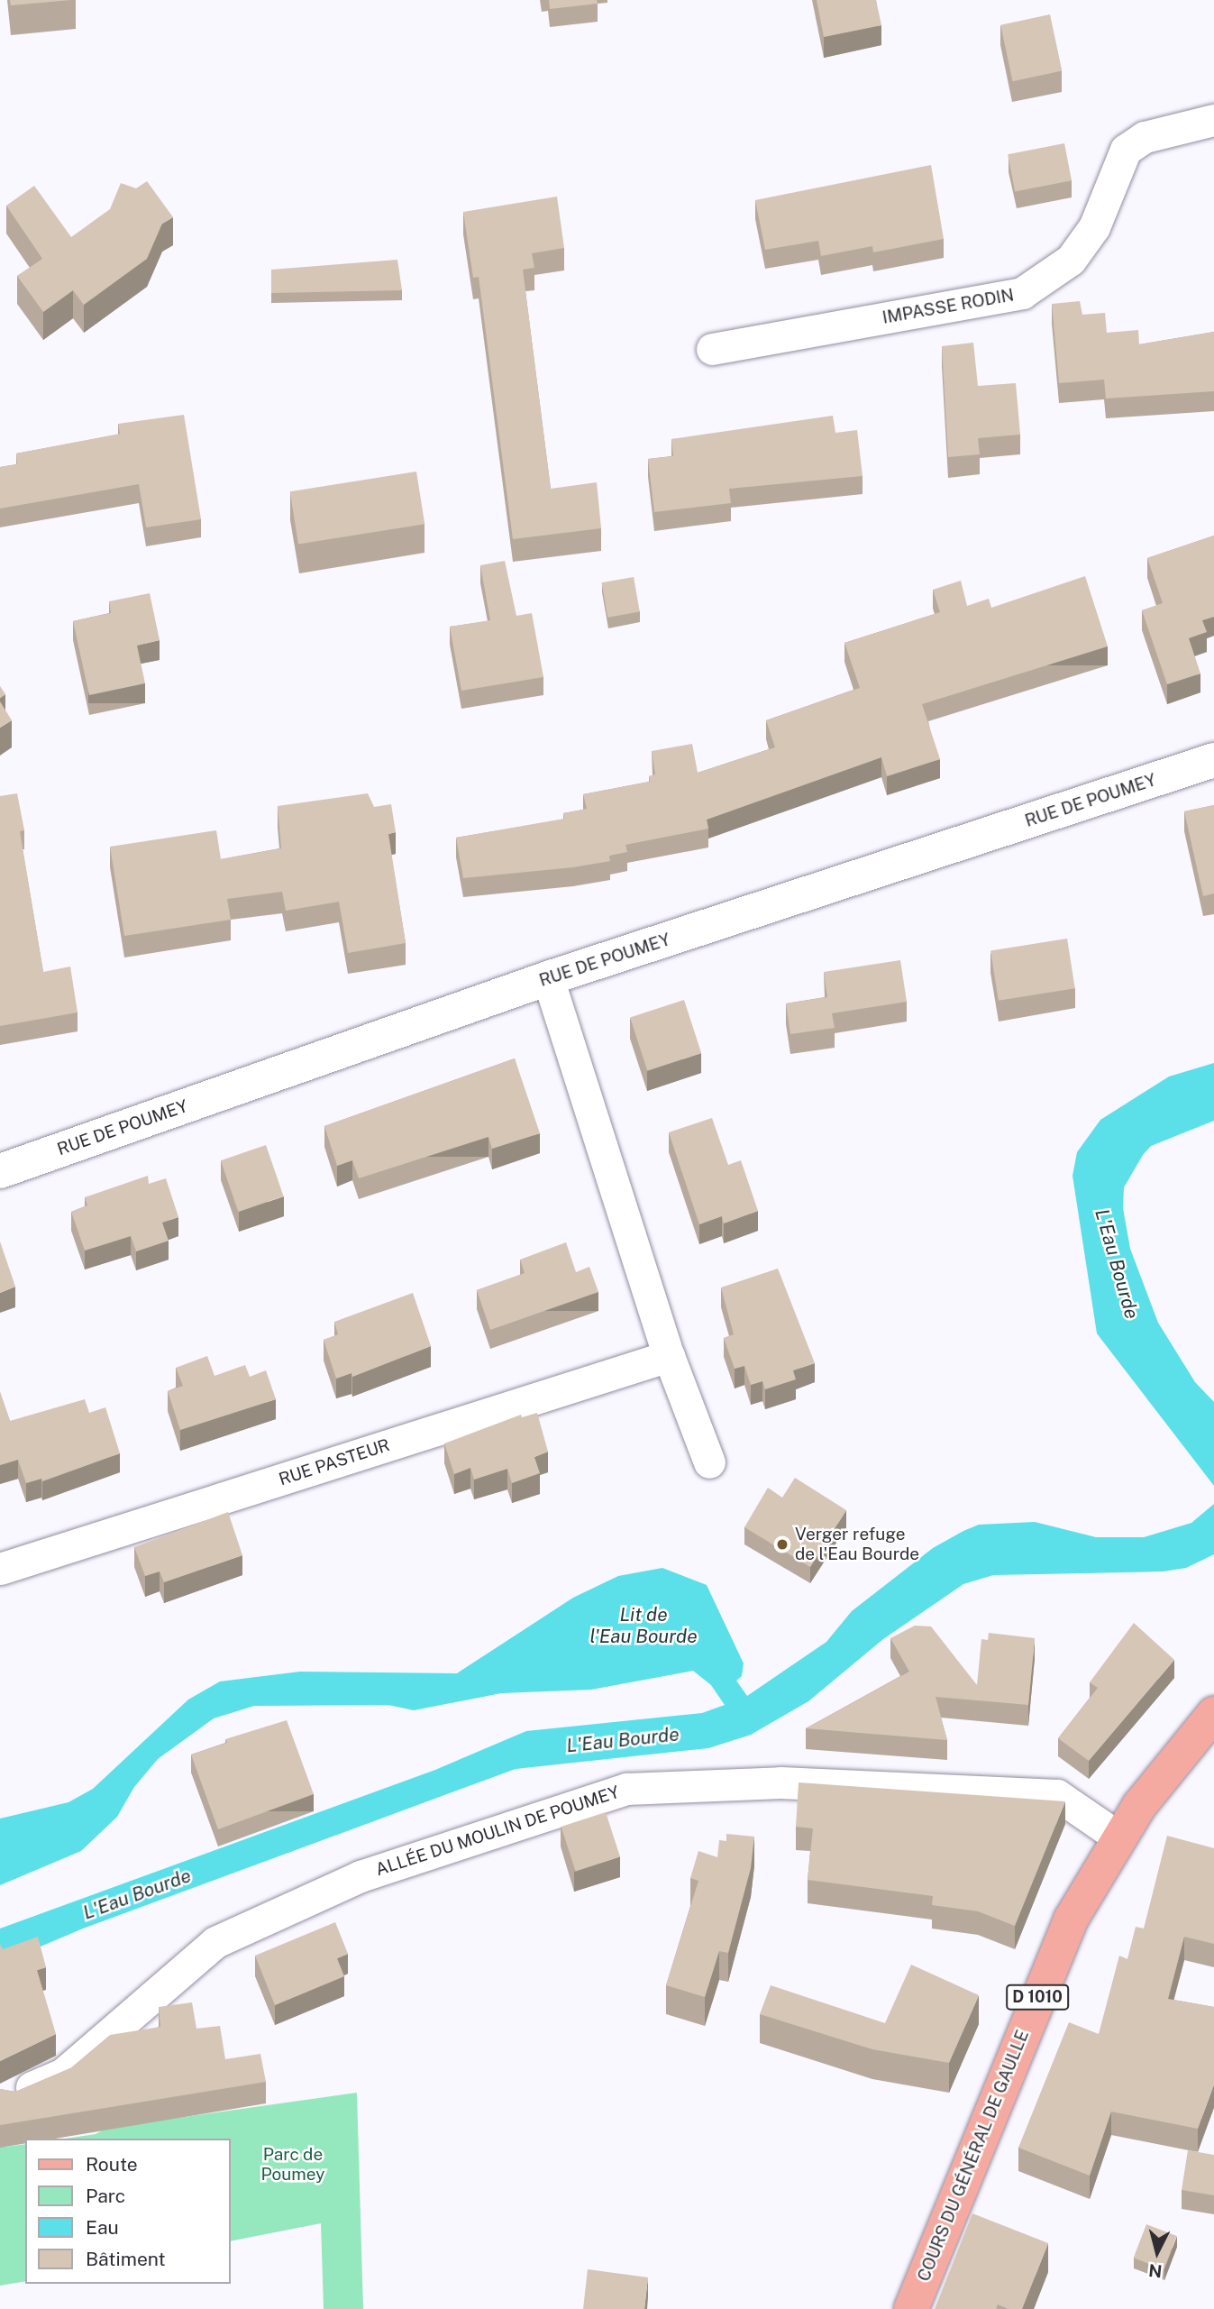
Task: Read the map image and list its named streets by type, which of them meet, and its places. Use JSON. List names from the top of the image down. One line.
{"streets":{"main road":["D 1010","COURS DU GÉNÉRAL DE GAULLE"],"street":["IMPASSE RODIN","RUE DE POUMEY","RUE PASTEUR","ALLÉE DU MOULIN DE POUMEY"]},"crossings":[["ALLÉE DU MOULIN DE POUMEY","COURS DU GÉNÉRAL DE GAULLE"]],"water":["L'Eau Bourde","Lit de l'Eau Bourde"],"parks":["Parc de Poumey"],"places":["Verger refuge de l'Eau Bourde"],"legend":["Route","Parc","Eau","Bâtiment"],"north":"bottom"}
